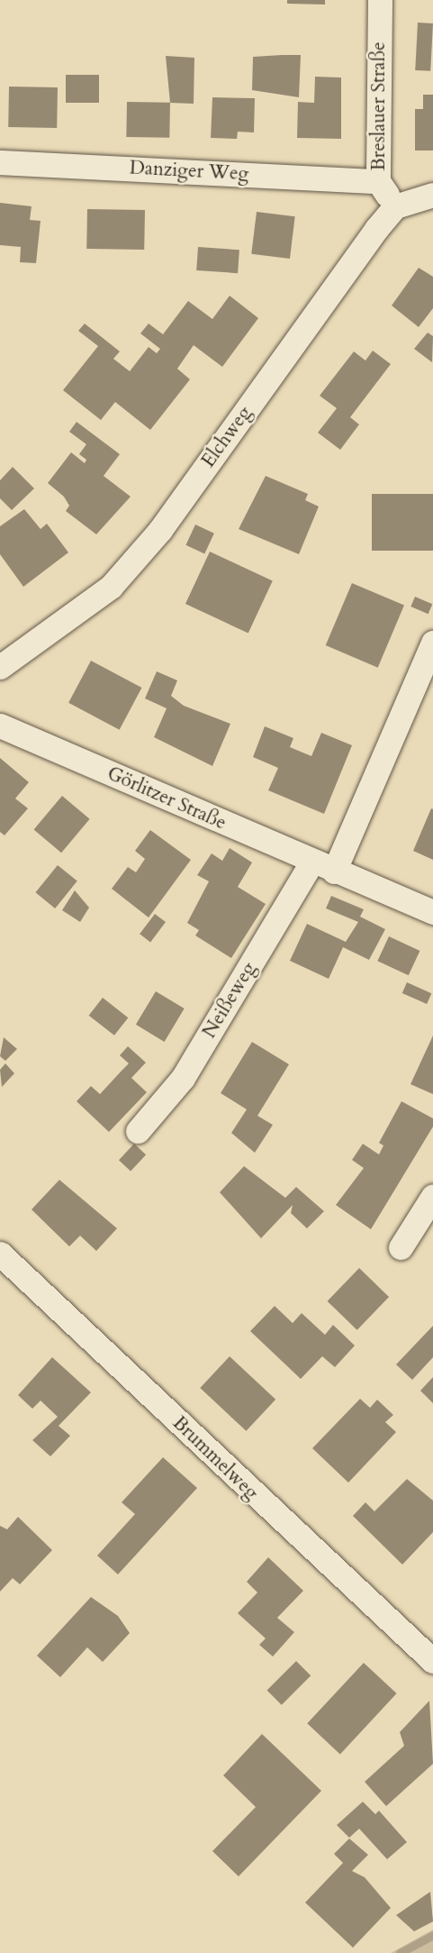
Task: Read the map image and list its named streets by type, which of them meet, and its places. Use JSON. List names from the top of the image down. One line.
{"streets":{"street":["Breslauer Straße","Danziger Weg","Elchweg","Görlitzer Straße","Neißeweg","Brummelweg"]},"crossings":[["Breslauer Straße","Danziger Weg"],["Breslauer Straße","Elchweg"],["Görlitzer Straße","Neißeweg"]]}
